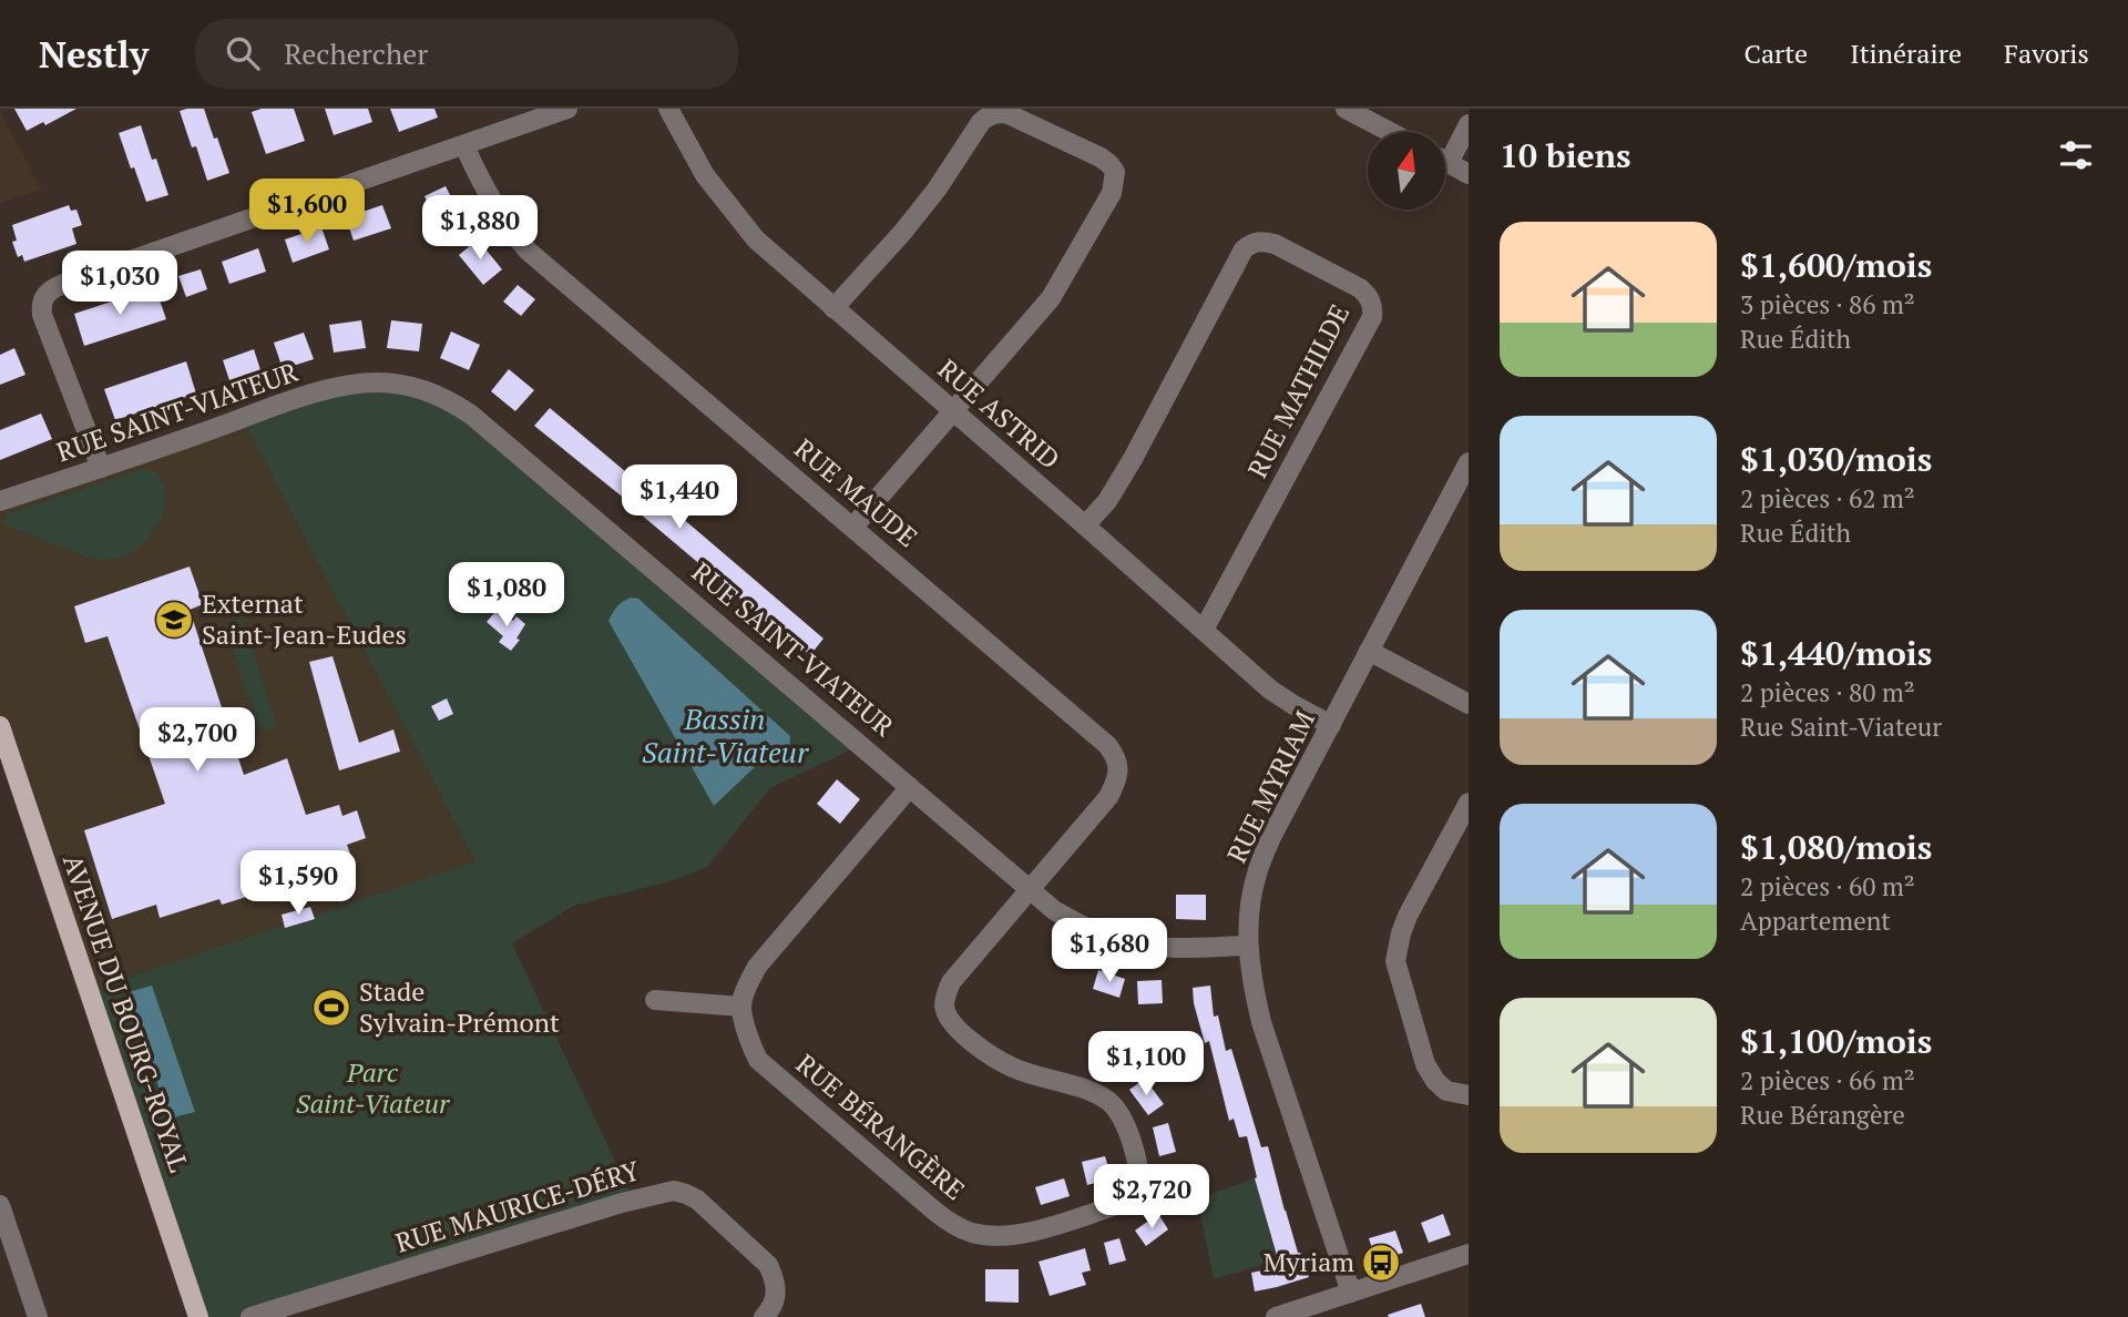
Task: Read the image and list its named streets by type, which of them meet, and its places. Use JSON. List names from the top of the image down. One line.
{"streets":{"main road":["AVENUE DU BOURG-ROYAL"],"street":["RUE MATHILDE","RUE SAINT-VIATEUR","RUE ASTRID","RUE MAUDE","RUE MYRIAM","RUE BÉRANGÈRE","RUE MAURICE-DÉRY"]},"crossings":[["RUE MATHILDE","RUE ASTRID"],["RUE SAINT-VIATEUR","RUE MAUDE"],["RUE SAINT-VIATEUR","RUE MYRIAM"],["RUE SAINT-VIATEUR","RUE BÉRANGÈRE"],["RUE ASTRID","RUE MYRIAM"],["RUE MAUDE","RUE BÉRANGÈRE"]],"water":["Bassin Saint-Viateur"],"parks":["Parc Saint-Viateur"],"places":{"school or university":["Externat Saint-Jean-Eudes"],"sports":["Stade Sylvain-Prémont"],"bus stop":["Myriam"]},"north":"top","page":{"header":"Nestly","search":"Rechercher","nav":["Carte","Itinéraire","Favoris"],"heading":"10 biens","price":["$1,600","$1,880","$1,030","$1,440","$1,080","$2,700","$1,590","$1,680","$1,100","$2,720"],"list":[{"name":"$1,600/mois","note":"3 pièces · 86 m² · Rue Édith"},{"name":"$1,030/mois","note":"2 pièces · 62 m² · Rue Édith"},{"name":"$1,440/mois","note":"2 pièces · 80 m² · Rue Saint-Viateur"},{"name":"$1,080/mois","note":"2 pièces · 60 m² · Appartement"},{"name":"$1,100/mois","note":"2 pièces · 66 m² · Rue Bérangère"}]}}
